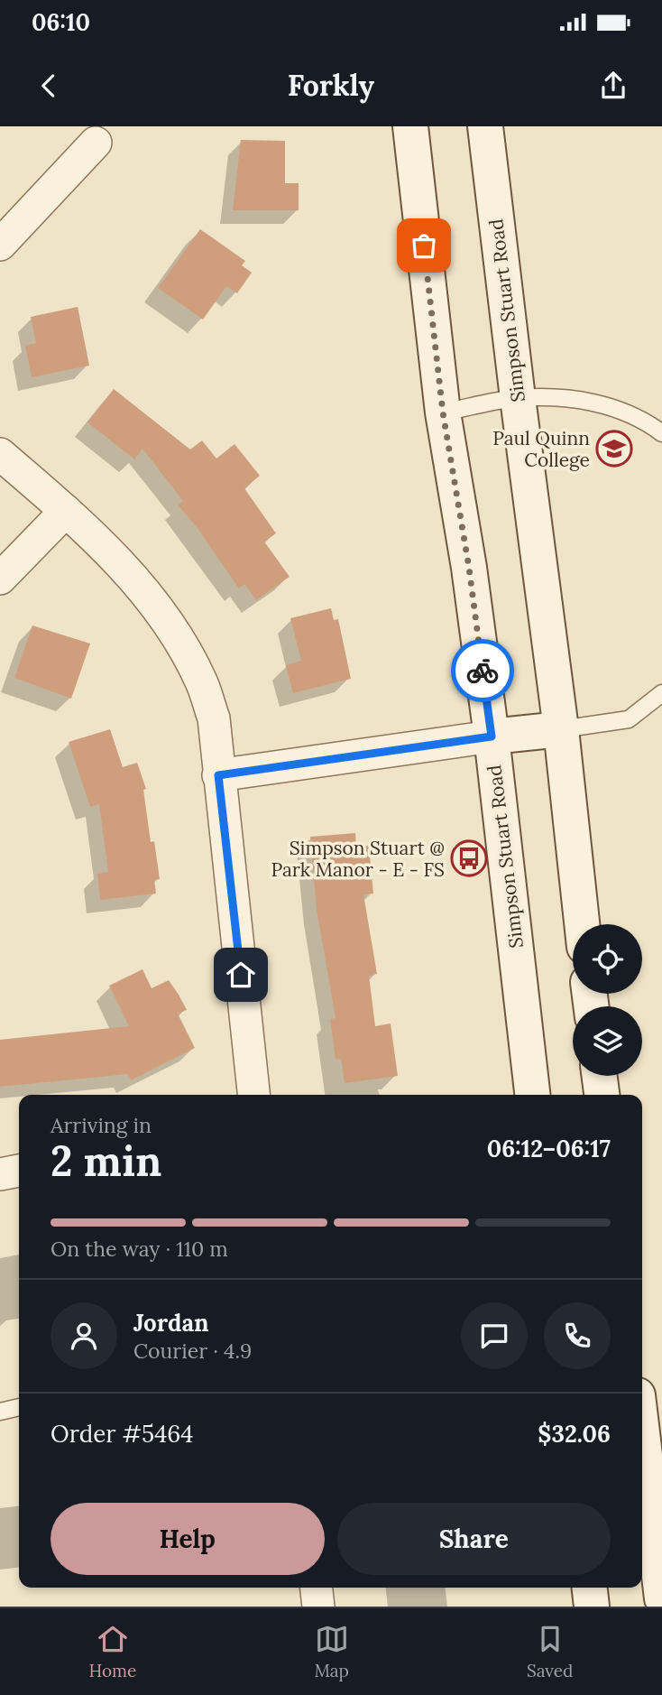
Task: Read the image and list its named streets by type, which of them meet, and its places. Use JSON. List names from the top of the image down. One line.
{"streets":{"main road":["Simpson Stuart Road"]},"places":{"school or university":["Paul Quinn College"],"bus stop":["Simpson Stuart @ Park Manor - E - FS"]},"page":{"status":"06:10","header":"Forkly","heading":["2 min","Arriving in","06:12–06:17"],"panel":["Jordan","Courier · 4.9","Order #5464","$32.06"],"bar":"On the way · 110 m","buttons":["Help","Share"],"tabs":["Home","Map","Saved"]}}
